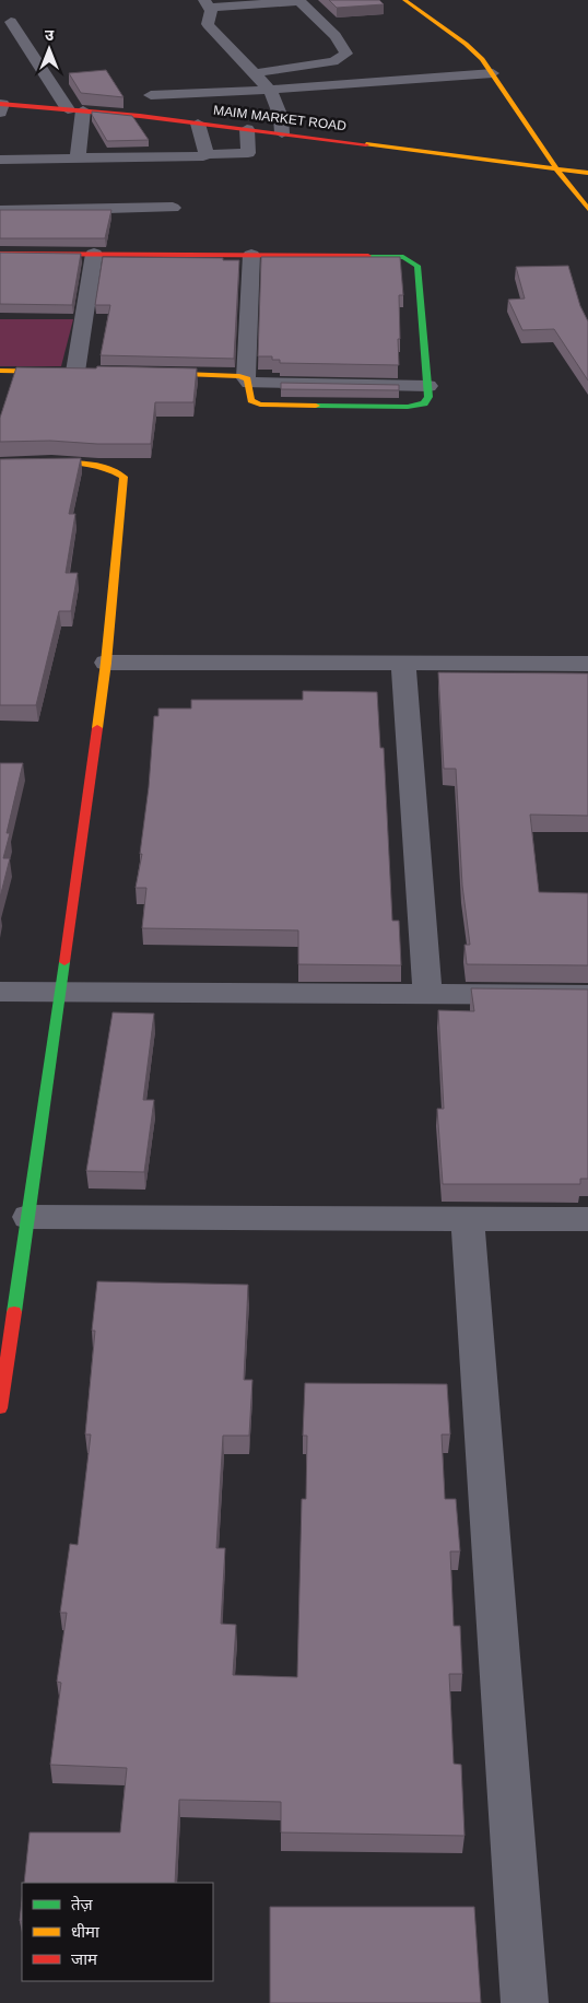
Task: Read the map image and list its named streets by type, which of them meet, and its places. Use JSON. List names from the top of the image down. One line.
{"streets":{"street":["MAIM MARKET ROAD"]},"legend":["तेज़","धीमा","जाम"],"north":"top"}
